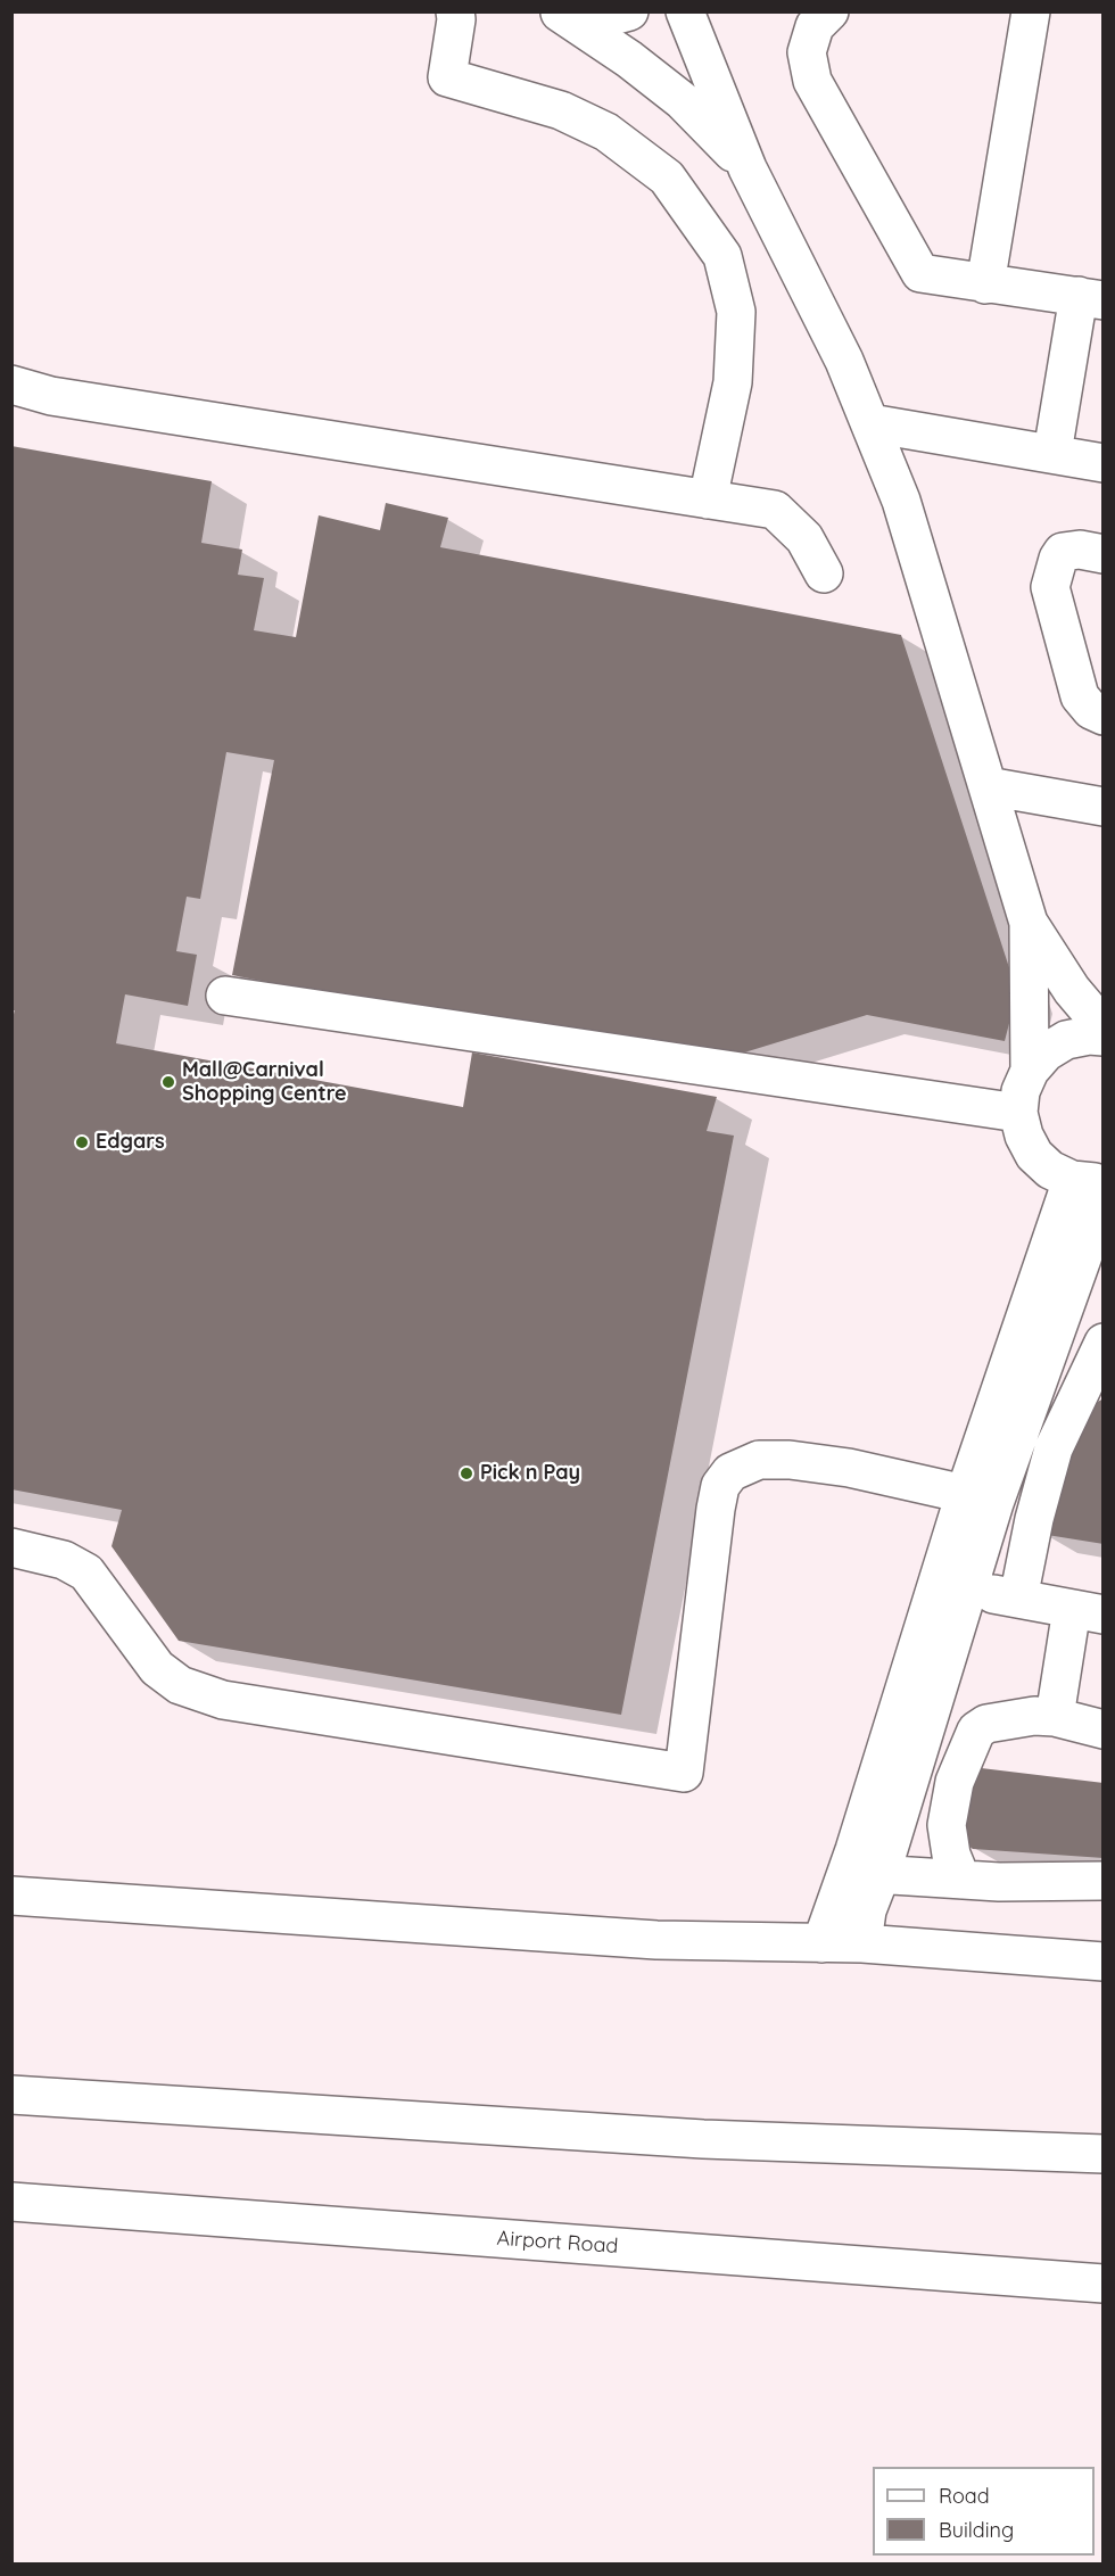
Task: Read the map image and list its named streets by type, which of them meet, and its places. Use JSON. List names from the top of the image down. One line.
{"streets":{"main road":["Airport Road"]},"places":["Mall@Carnival Shopping Centre","Edgars","Pick n Pay"],"legend":["Road","Building"]}
